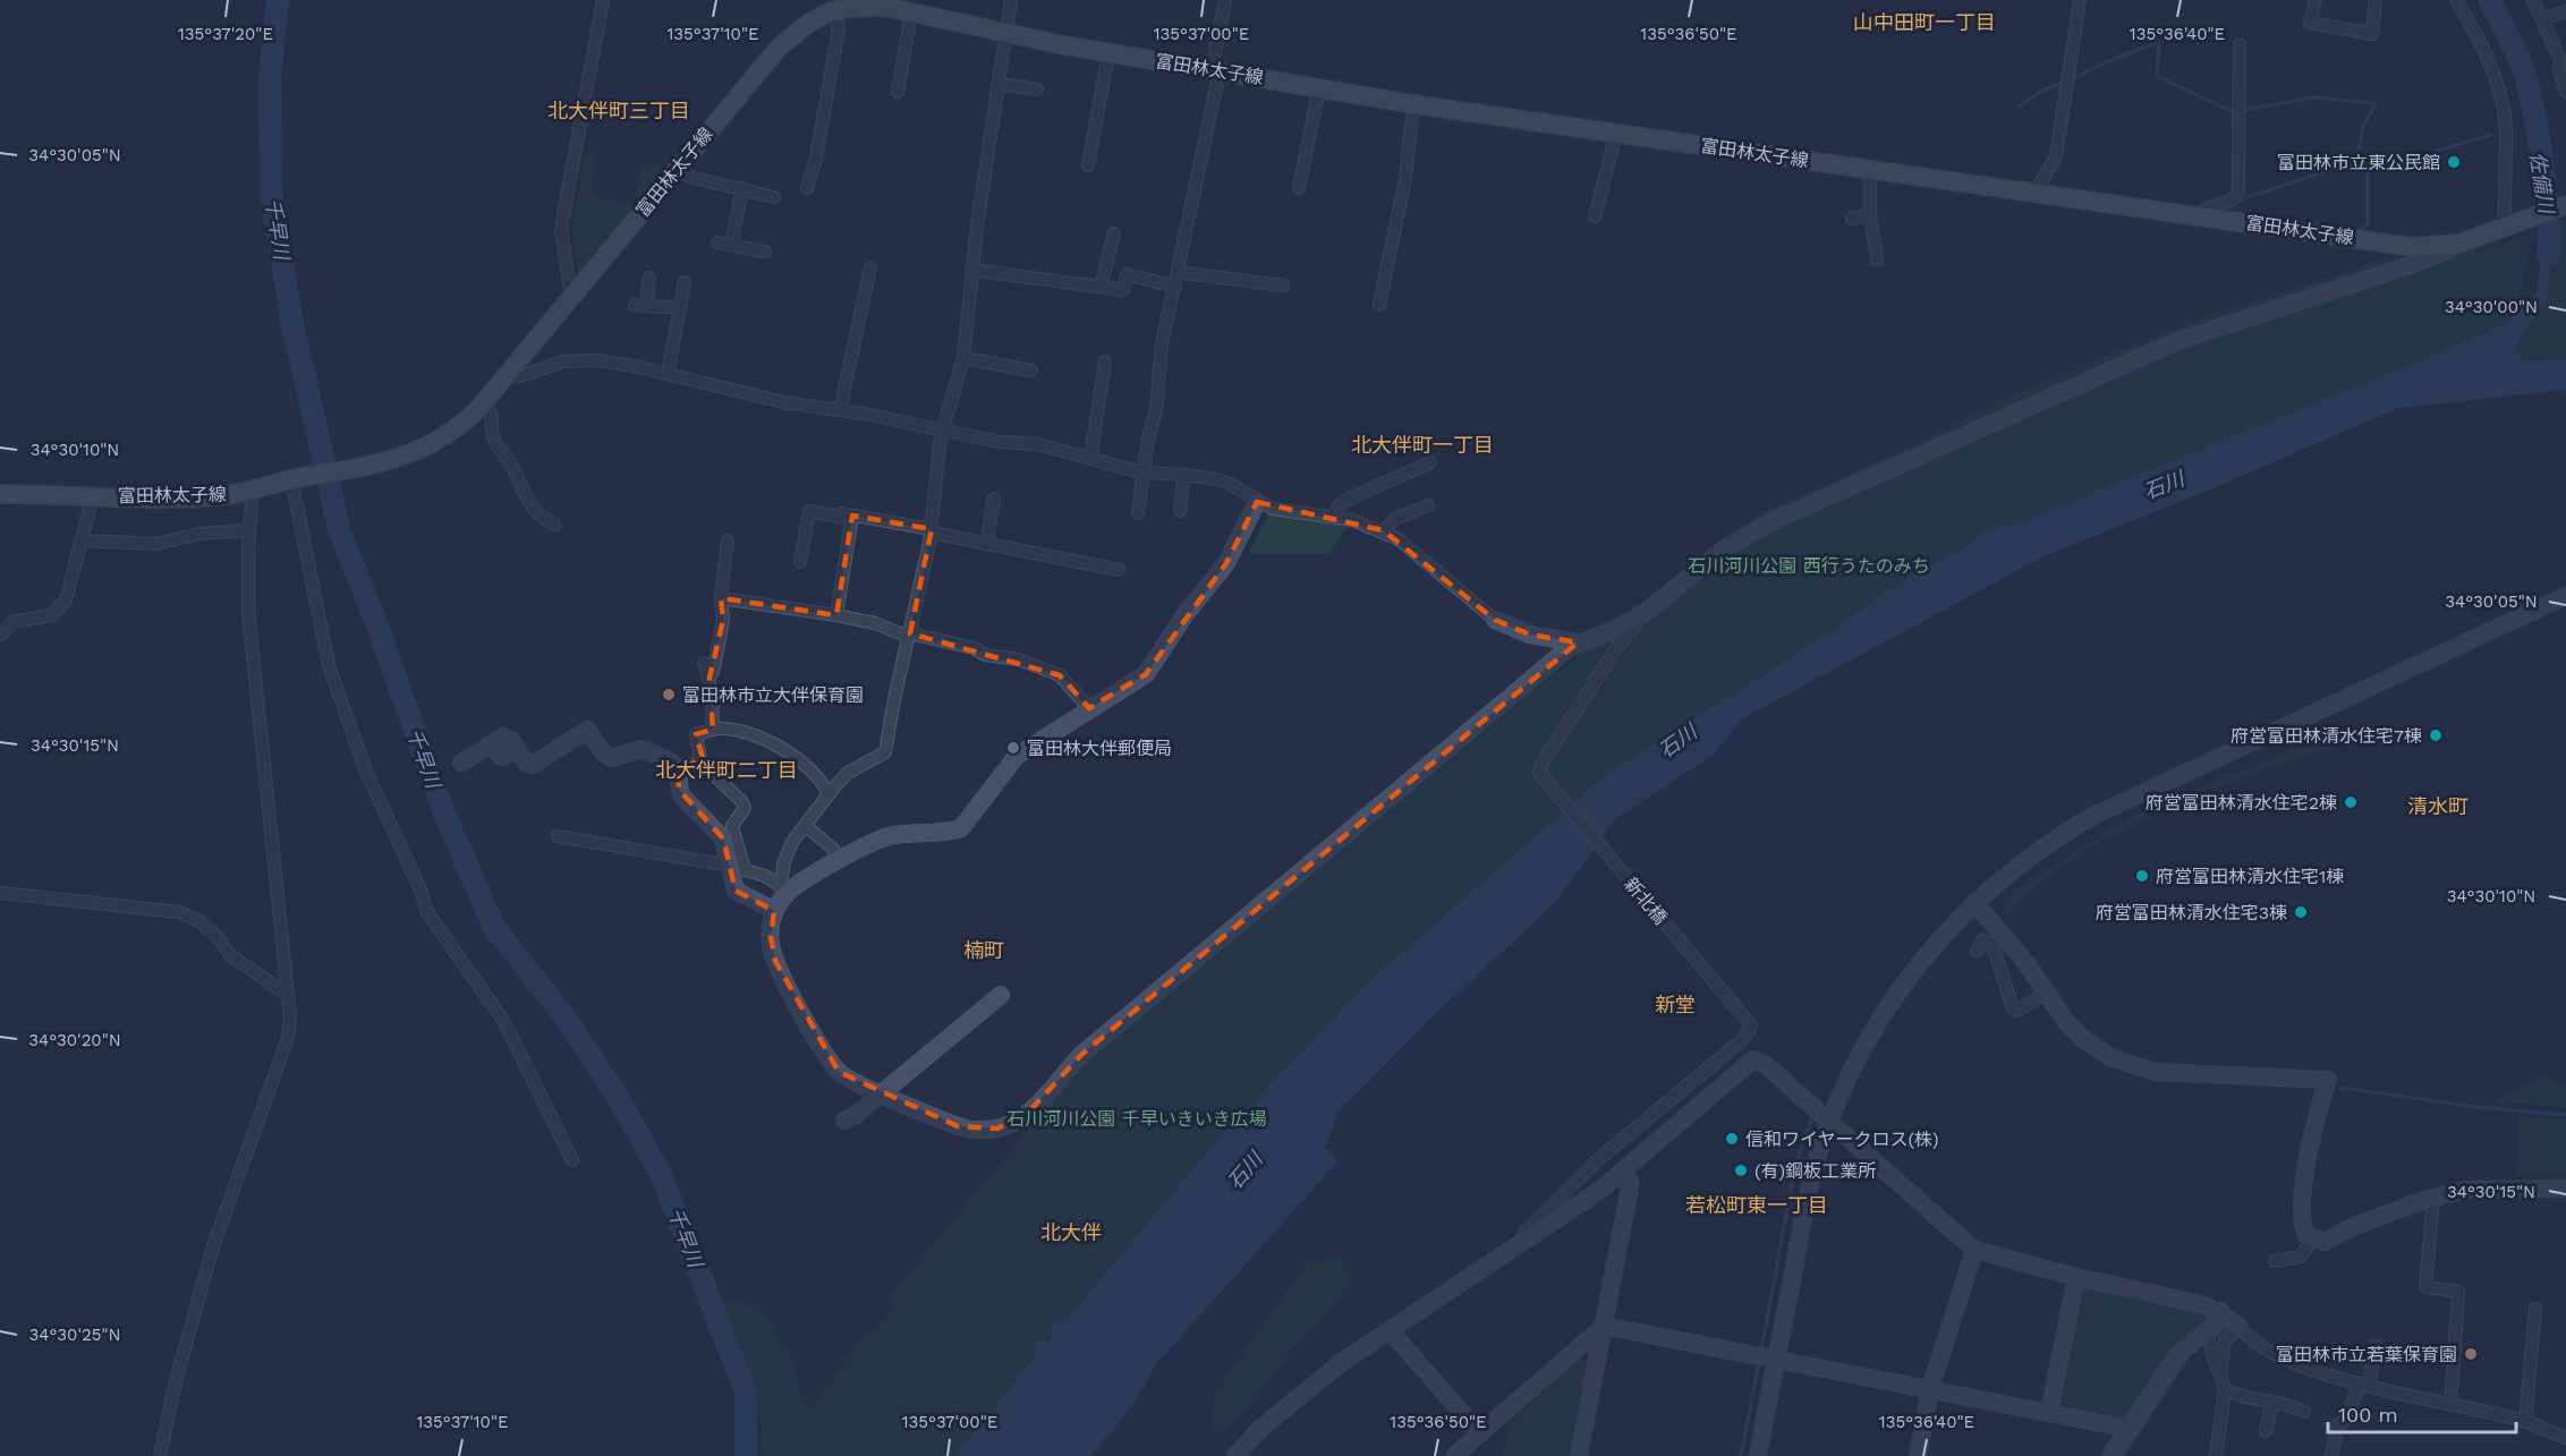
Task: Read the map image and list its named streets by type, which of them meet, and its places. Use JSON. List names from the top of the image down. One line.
{"streets":{"main road":["富田林太子線"],"street":["新北橋"]},"districts":["山中田町一丁目","北大伴町三丁目","北大伴町一丁目","北大伴町二丁目","清水町","楠町","新堂","若松町東一丁目","北大伴"],"water":["佐備川","千早川","石川"],"parks":["石川河川公園 西行うたのみち","石川河川公園 千早いきいき広場"],"places":["富田林市立東公民館","富田林市立大伴保育園","府営富田林清水住宅7棟","富田林大伴郵便局","府営富田林清水住宅2棟","府営富田林清水住宅1棟","府営富田林清水住宅3棟","信和ワイヤークロス(株)","(有)鋼板工業所","富田林市立若葉保育園"],"scale_bar":"100 m","coordinates":["135°37'20\"E","135°37'10\"E","135°37'00\"E","135°36'50\"E","135°36'40\"E","34°30'05\"N","34°30'00\"N","34°30'10\"N","34°30'15\"N","34°30'20\"N","34°30'25\"N"]}
